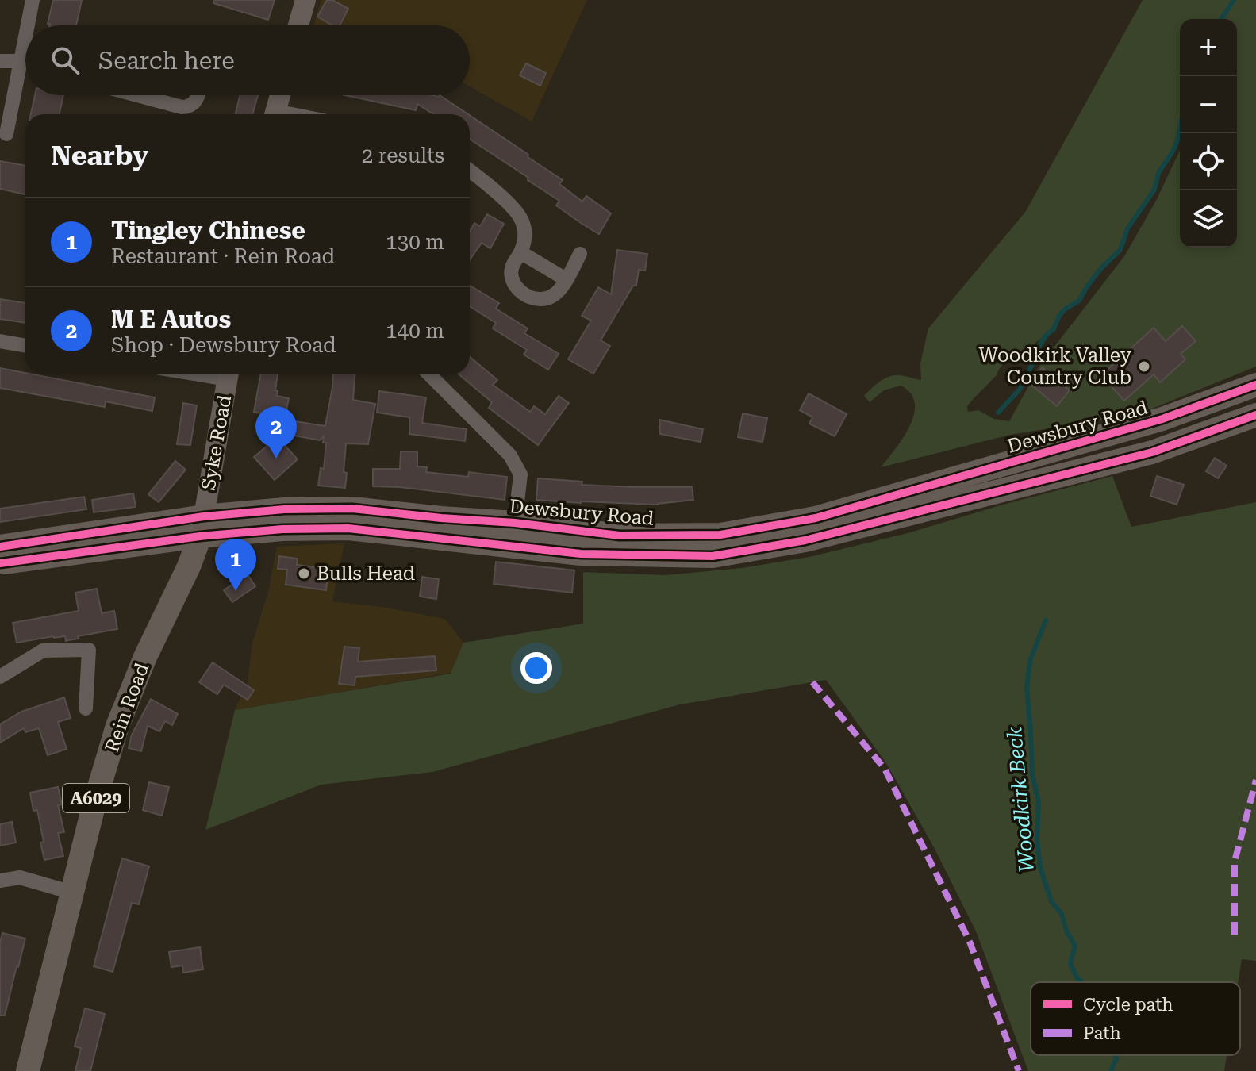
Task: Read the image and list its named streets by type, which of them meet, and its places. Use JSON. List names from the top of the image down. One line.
{"streets":{"main road":["Dewsbury Road","Rein Road","A6029"],"street":["Syke Road"]},"crossings":[["Dewsbury Road","Syke Road"],["Dewsbury Road","Rein Road"],["Syke Road","Rein Road"]],"water":["Woodkirk Beck"],"places":["Woodkirk Valley Country Club","Bulls Head"],"legend":["Cycle path","Path"],"page":{"map_buttons":["+","−"],"search":"Search here","heading":["Nearby","2 results"],"list":[{"mark":"1","name":"Tingley Chinese","note":"Restaurant · Rein Road","value":"130 m"},{"mark":"2","name":"M E Autos","note":"Shop · Dewsbury Road","value":"140 m"}],"pins":["2","1"]}}
